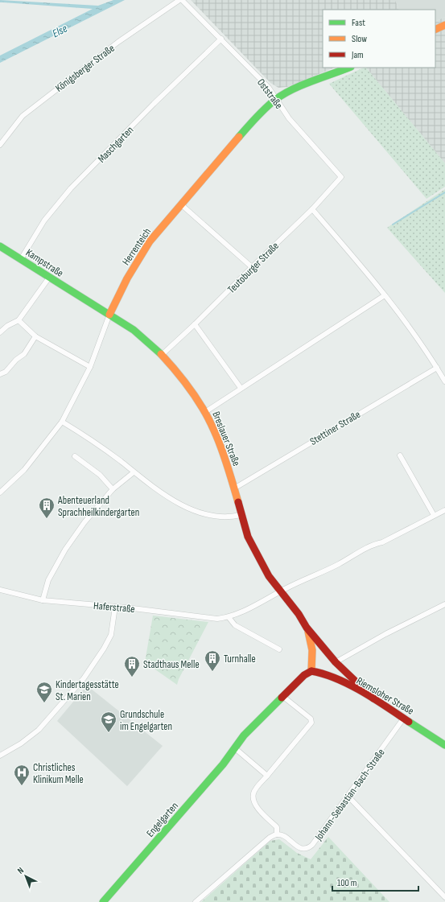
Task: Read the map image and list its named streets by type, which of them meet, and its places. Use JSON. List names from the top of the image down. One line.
{"streets":{"street":["Königsberger Straße","Oststraße","Maschgarten","Herrenteich","Kampstraße","Teutoburger Straße","Stettiner Straße","Breslauer Straße","Haferstraße","Riemsloher Straße","Johann-Sebastian-Bach-Straße","Engelgarten"]},"crossings":[["Oststraße","Maschgarten"],["Oststraße","Herrenteich"],["Oststraße","Teutoburger Straße"],["Maschgarten","Kampstraße"],["Herrenteich","Breslauer Straße"],["Kampstraße","Breslauer Straße"],["Teutoburger Straße","Breslauer Straße"],["Stettiner Straße","Breslauer Straße"],["Breslauer Straße","Haferstraße"],["Breslauer Straße","Riemsloher Straße"],["Breslauer Straße","Engelgarten"],["Riemsloher Straße","Johann-Sebastian-Bach-Straße"],["Riemsloher Straße","Engelgarten"]],"water":["Else"],"places":{"building":["Abenteuerland Sprachheilkindergarten","Turnhalle","Stadthaus Melle"],"school or university":["Kindertagesstätte St. Marien","Grundschule im Engelgarten"],"hospital":["Christliches Klinikum Melle"]},"legend":["Fast","Slow","Jam"],"scale_bar":"100 m","north":"top left"}
